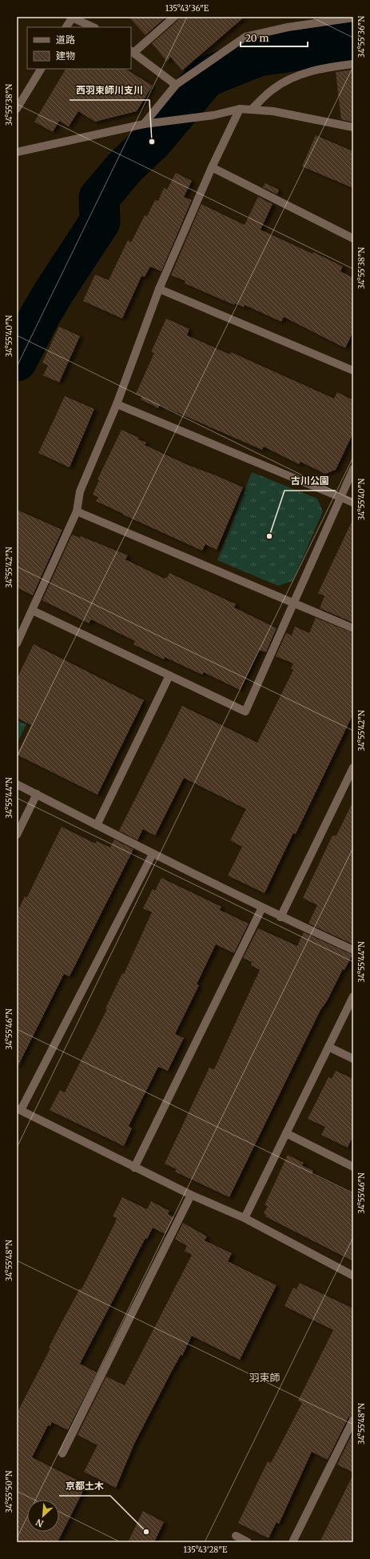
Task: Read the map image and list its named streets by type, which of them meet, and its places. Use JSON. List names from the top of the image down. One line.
{"districts":["羽束師"],"places":["西羽束師川支川","古川公園","京都土木"],"legend":["道路","建物"],"scale_bar":"20 m","north":"bottom left","coordinates":["135°43'36\"E","34°55'36\"N","34°55'38\"N","34°55'40\"N","34°55'42\"N","34°55'44\"N","34°55'46\"N","34°55'48\"N","34°55'50\"N","135°43'28\"E"]}
